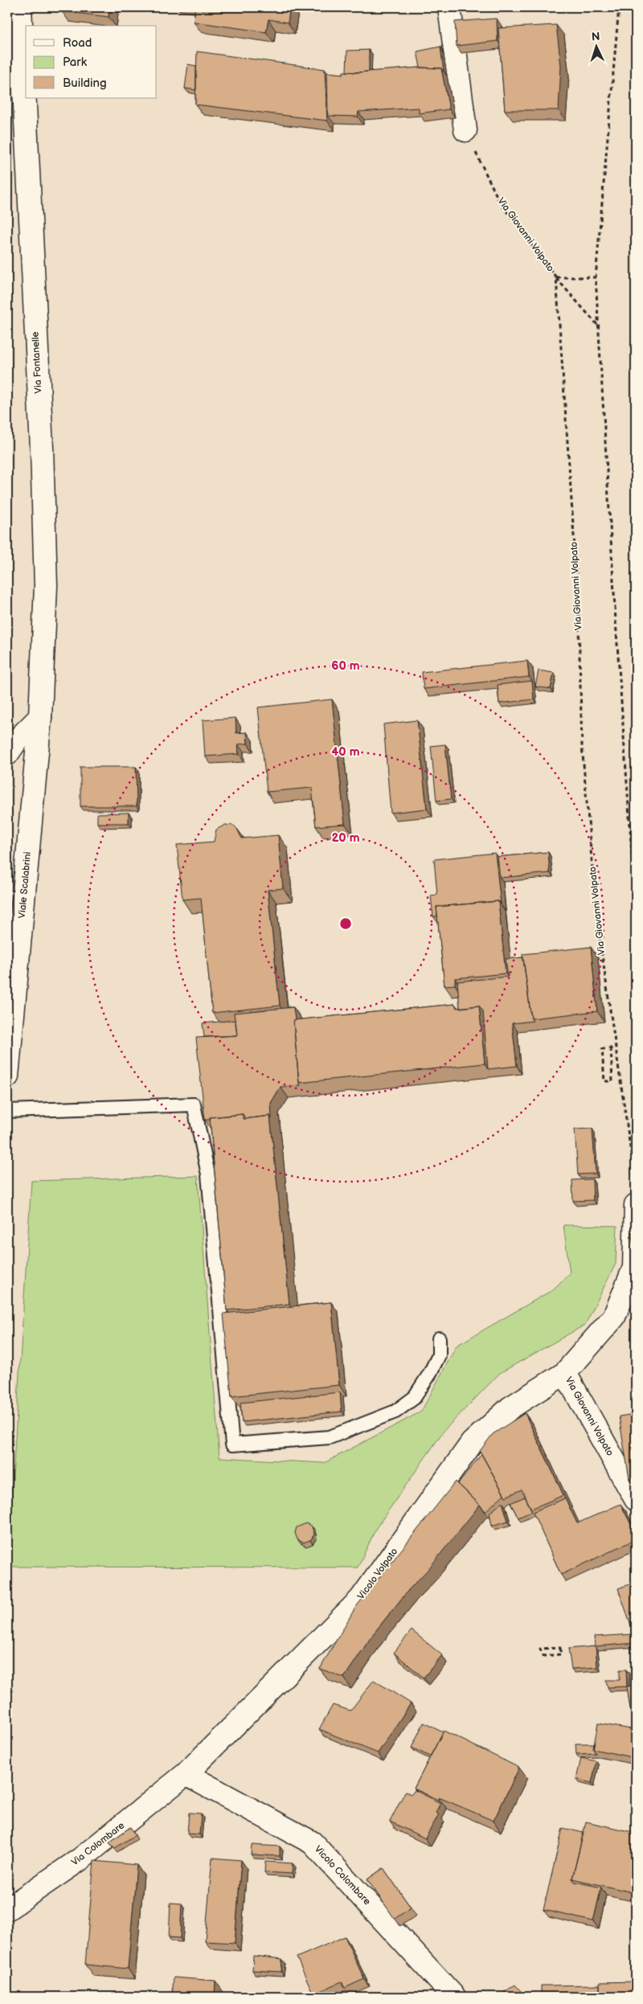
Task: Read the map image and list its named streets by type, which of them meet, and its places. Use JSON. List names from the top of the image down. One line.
{"streets":{"street":["Via Giovanni Volpato","Via Fontanelle","Viale Scalabrini","Vicolo Volpato","Via Colombare","Vicolo Colombare"]},"crossings":[["Via Giovanni Volpato","Vicolo Volpato"],["Via Fontanelle","Viale Scalabrini"],["Vicolo Volpato","Via Colombare"],["Vicolo Volpato","Vicolo Colombare"],["Via Colombare","Vicolo Colombare"]],"legend":["Road","Park","Building"],"north":"top","rings":["60 m","40 m","20 m"]}
